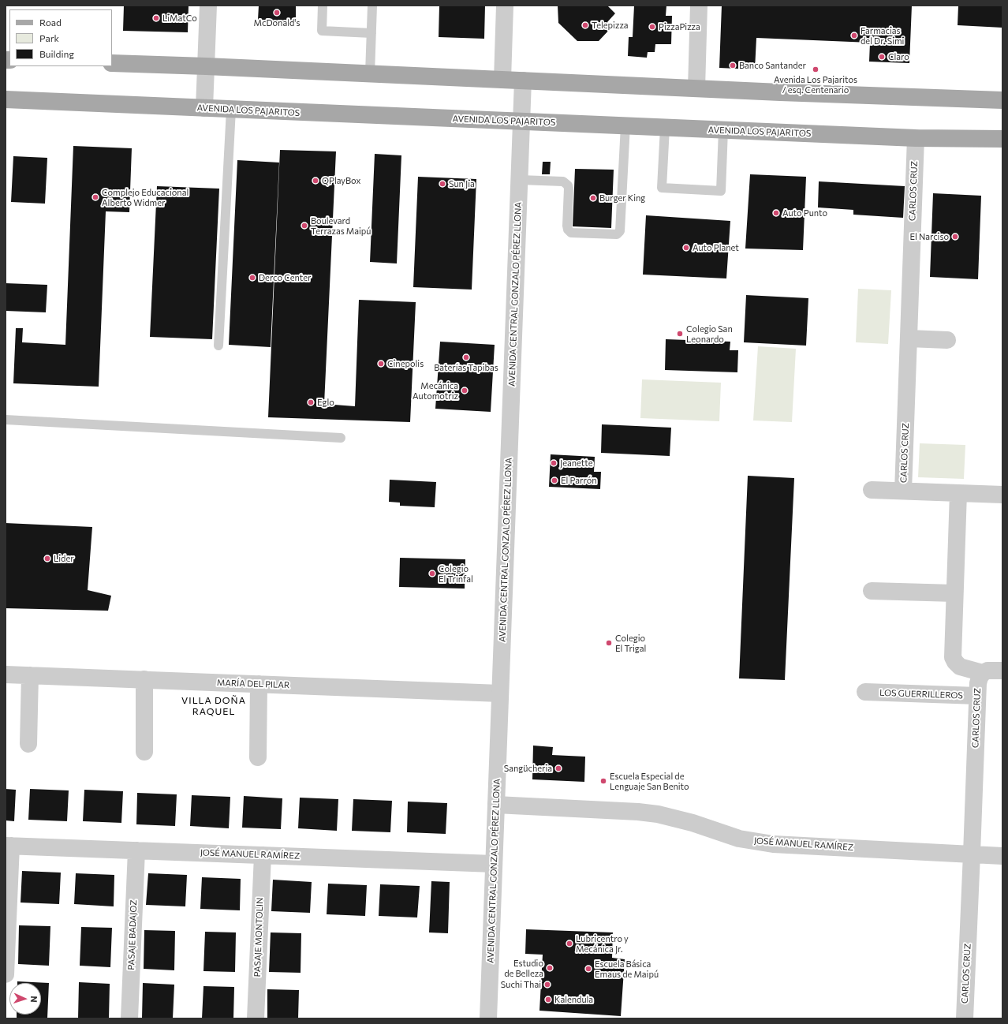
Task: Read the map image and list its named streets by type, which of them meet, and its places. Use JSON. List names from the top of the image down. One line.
{"streets":{"main road":["AVENIDA LOS PAJARITOS"],"street":["CARLOS CRUZ","AVENIDA CENTRAL GONZALO PÉREZ LLONA","MARÍA DEL PILAR","LOS GUERRILLEROS","JOSÉ MANUEL RAMÍREZ","PASAJE BADAJOZ","PASAJE MONTOLIN"]},"crossings":[["AVENIDA LOS PAJARITOS","CARLOS CRUZ"],["AVENIDA LOS PAJARITOS","AVENIDA CENTRAL GONZALO PÉREZ LLONA"],["CARLOS CRUZ","LOS GUERRILLEROS"],["CARLOS CRUZ","JOSÉ MANUEL RAMÍREZ"],["AVENIDA CENTRAL GONZALO PÉREZ LLONA","MARÍA DEL PILAR"],["AVENIDA CENTRAL GONZALO PÉREZ LLONA","JOSÉ MANUEL RAMÍREZ"],["JOSÉ MANUEL RAMÍREZ","PASAJE BADAJOZ"],["JOSÉ MANUEL RAMÍREZ","PASAJE MONTOLIN"]],"districts":["VILLA DOÑA RAQUEL"],"places":["McDonald's","LiMatCo","Telepizza","PizzaPizza","Farmacias del Dr. Simi","Claro","Banco Santander","Avenida Los Pajaritos / esq. Centenario","QPlayBox","Sun Jia","Complejo Educacional Alberto Widmer","Burger King","Auto Punto","Boulevard Terrazas Maipú","El Narciso","Auto Planet","Derco Center","Colegio San Leonardo","Baterías Tapibas","Cinepolis","Mecánica Automotriz","Eglo","Jeanette","El Parrón","Lider","Colegio El Trinfal","Colegio El Trigal","Sangücheria","Escuela Especial de Lenguaje San Benito","Lubricentro y Mecánica Jr.","Estudio de Belleza","Escuela Básica Emaus de Maipú","Suchi Thai","Kalendula"],"legend":["Road","Park","Building"],"north":"right"}
